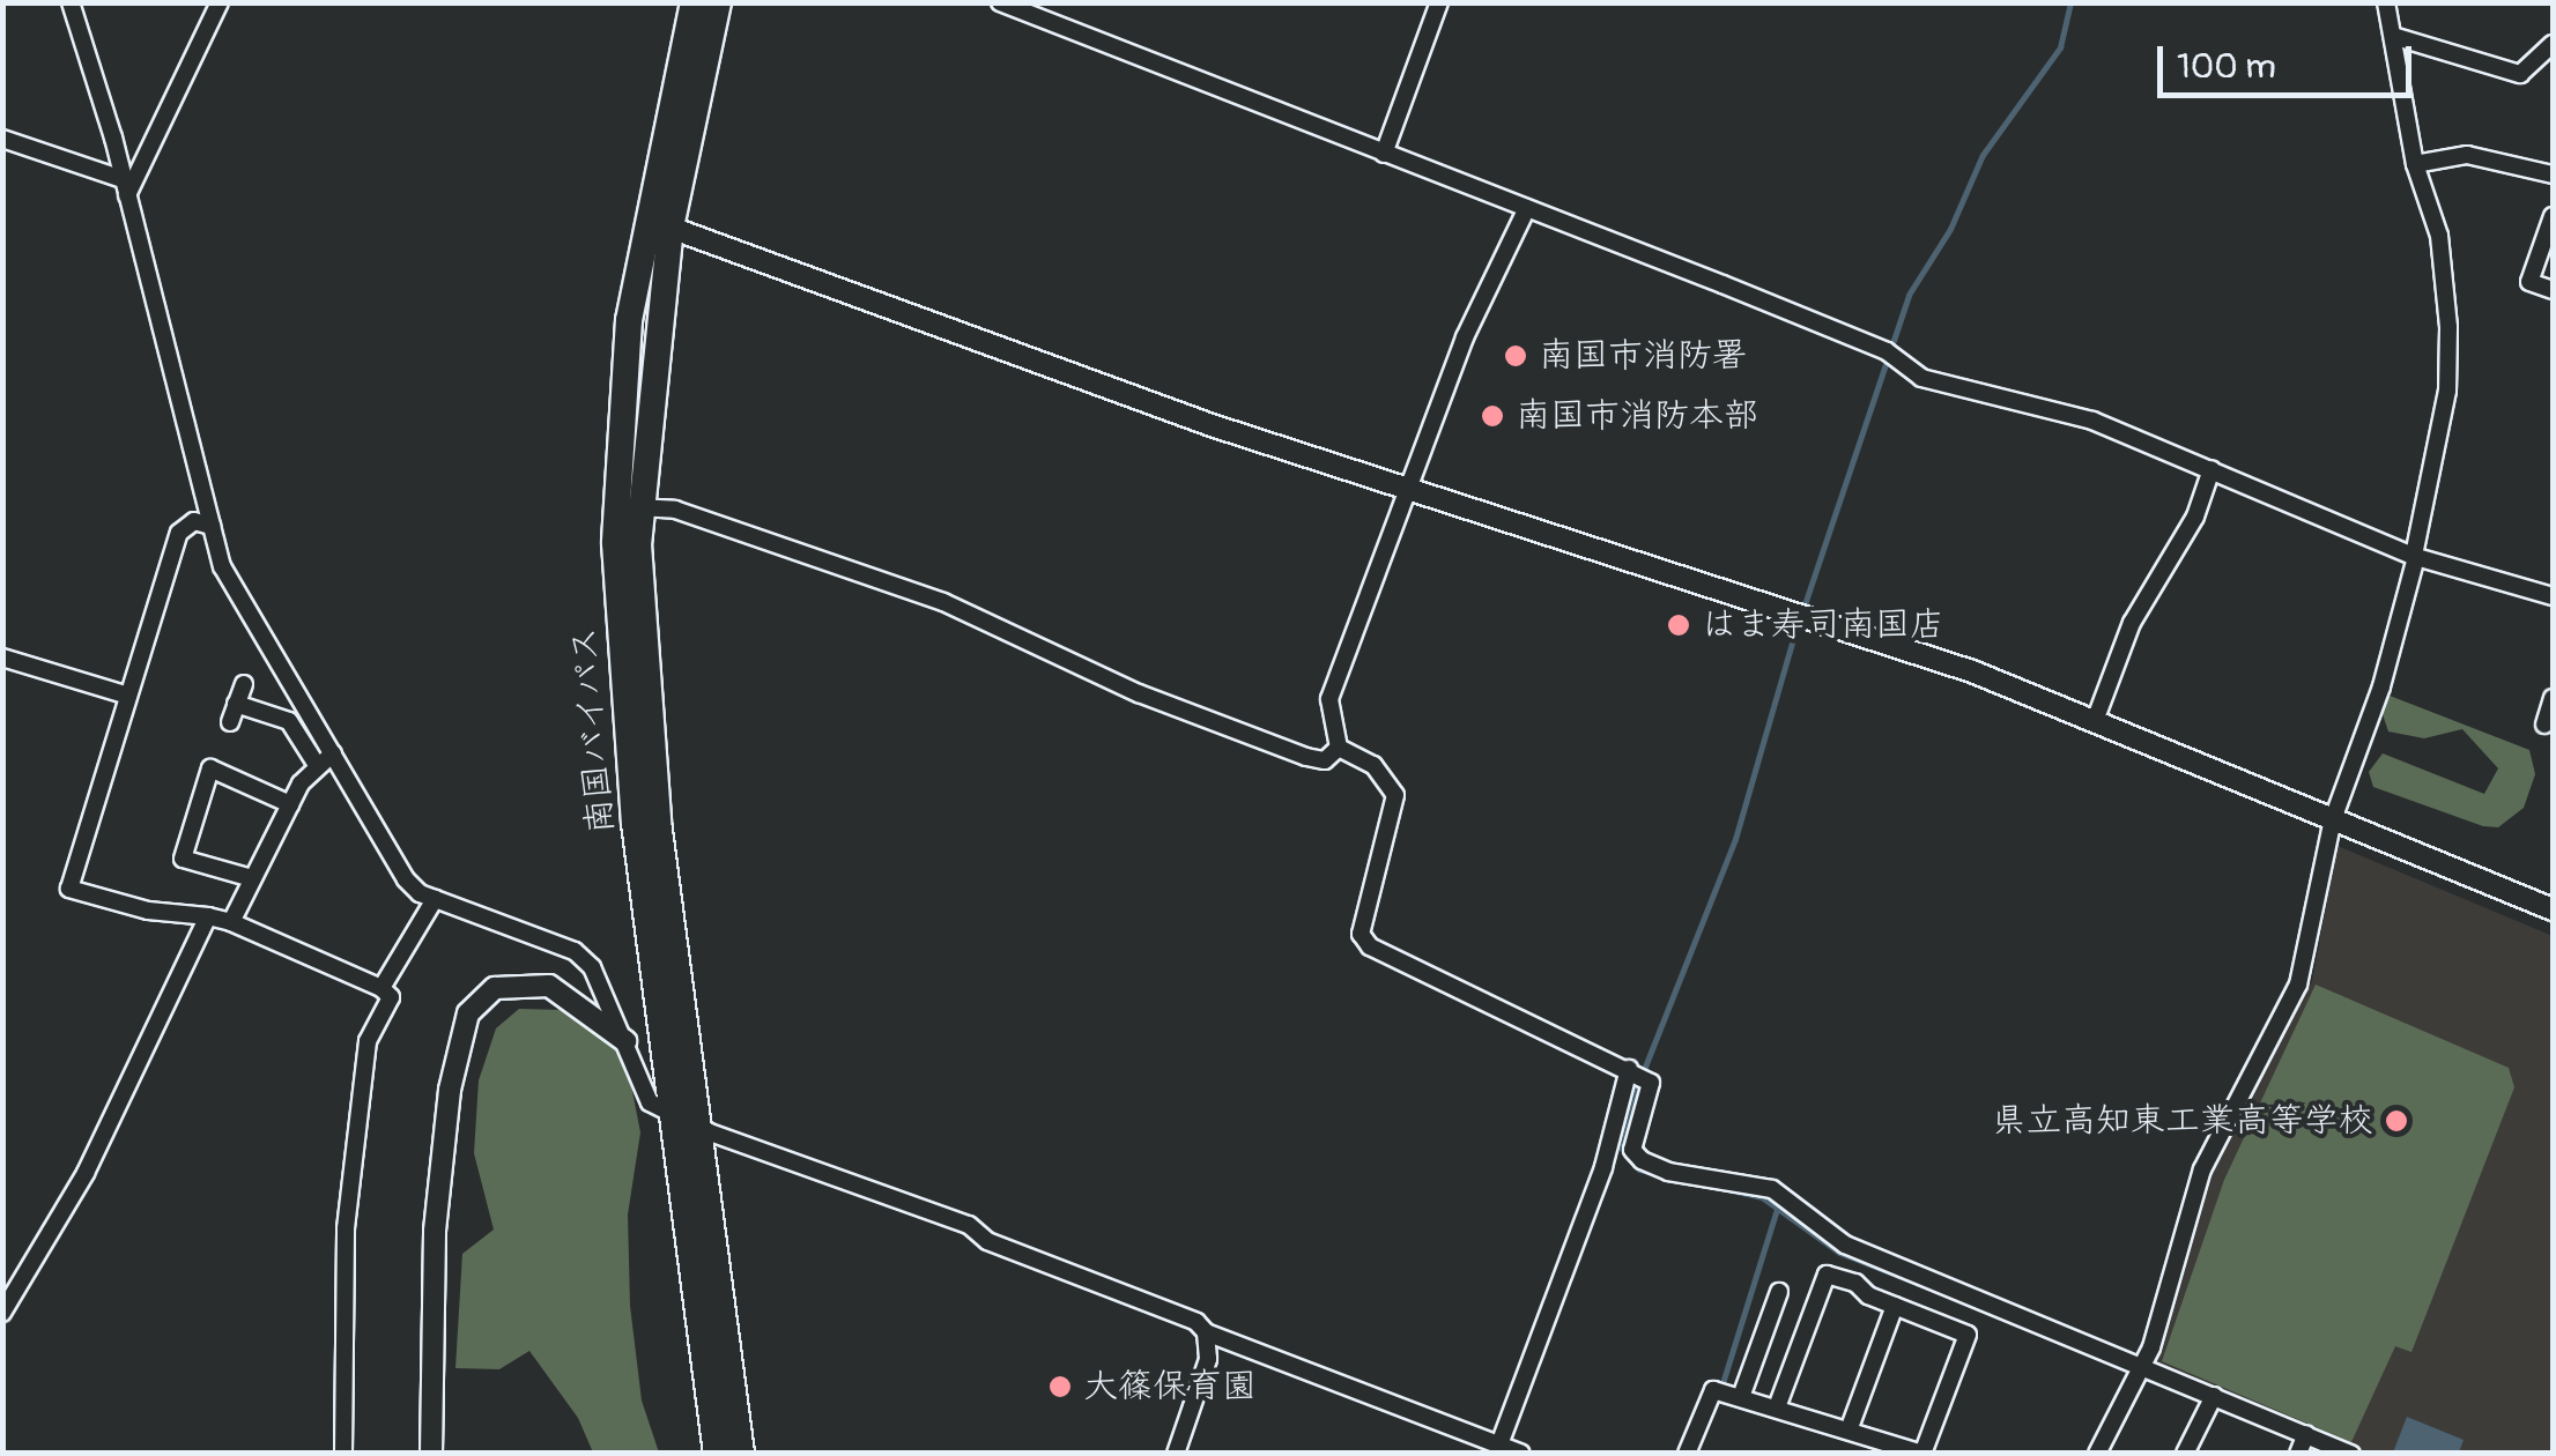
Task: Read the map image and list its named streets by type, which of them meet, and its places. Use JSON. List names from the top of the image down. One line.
{"streets":{"highway":["南国バイパス"]},"places":["南国市消防署","南国市消防本部","はま寿司南国店","県立高知東工業高等学校","大篠保育園"],"scale_bar":"100 m"}
